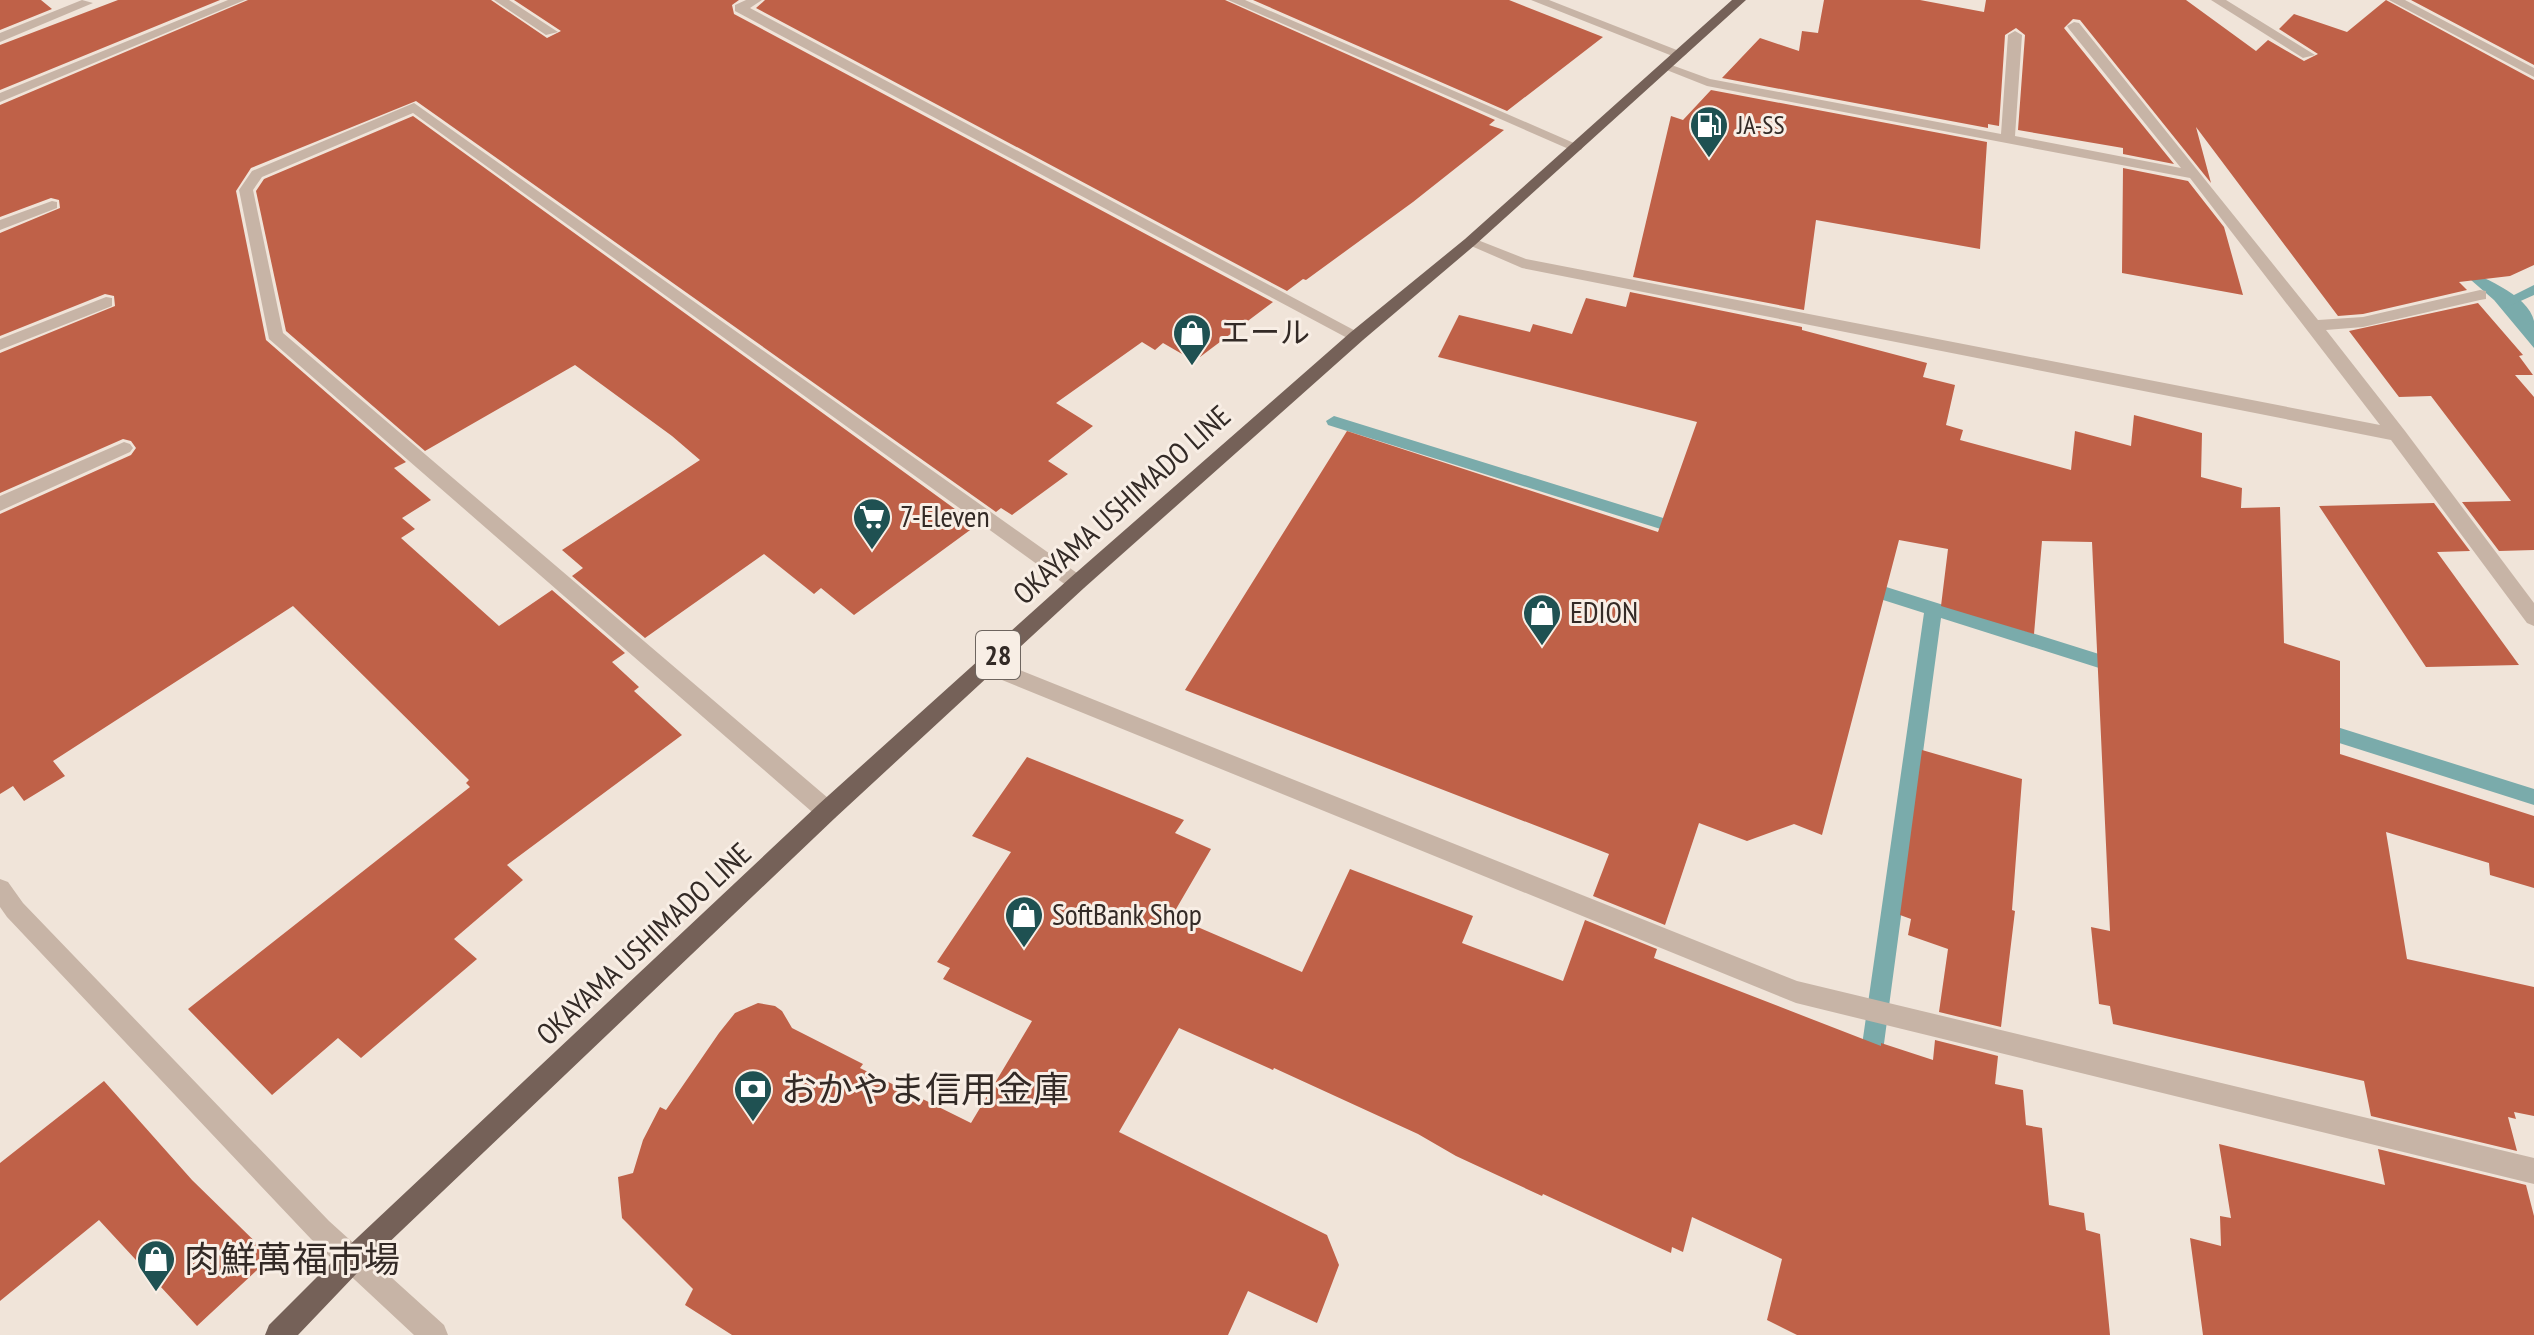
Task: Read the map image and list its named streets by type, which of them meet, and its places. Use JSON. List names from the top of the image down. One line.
{"streets":{"main road":["OKAYAMA USHIMADO LINE","28"]},"places":{"fuel station":["JA-SS"],"shop":["エール","EDION","SoftBank Shop","肉鮮萬福市場"],"supermarket":["7-Eleven"],"bank":["おかやま信用金庫"]}}
